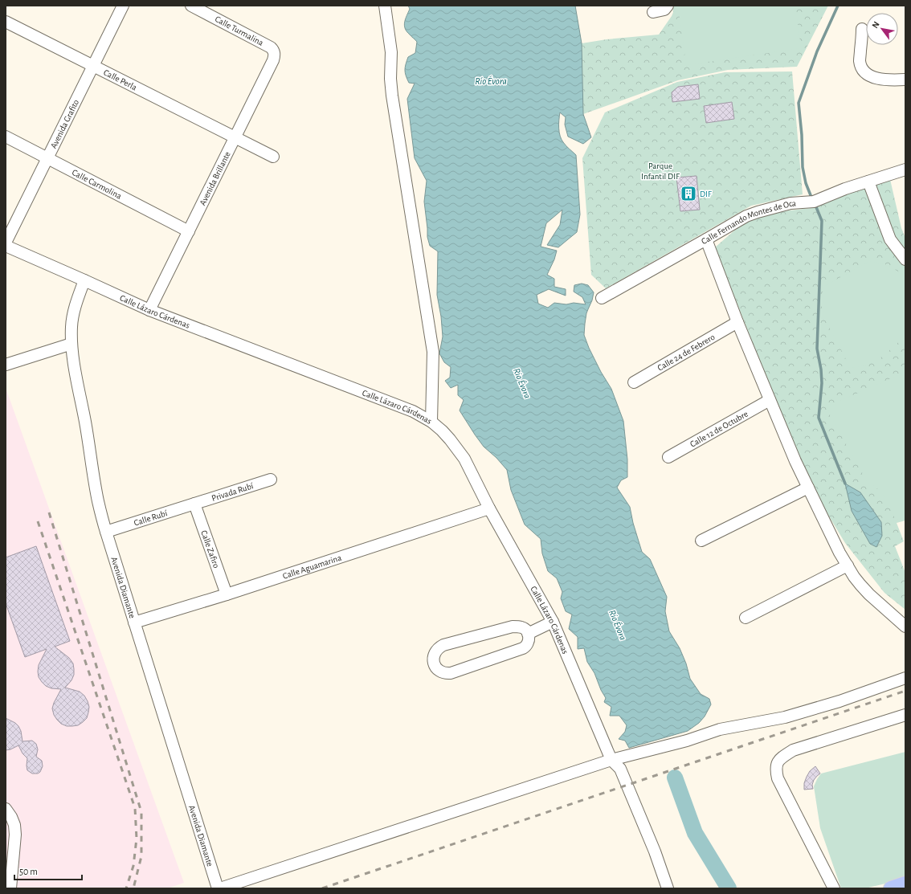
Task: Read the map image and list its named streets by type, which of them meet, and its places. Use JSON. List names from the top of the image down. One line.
{"streets":{"street":["Calle Turmalina","Calle Perla","Avenida Grafito","Avenida Brillante","Calle Carmolina","Calle Fernando Montes de Oca","Calle Lázaro Cárdenas","Calle 24 de Febrero","Calle 12 de Octubre","Privada Rubí","Calle Rubí","Calle Zafiro","Calle Aguamarina","Avenida Diamante"]},"crossings":[["Calle Turmalina","Avenida Brillante"],["Calle Perla","Avenida Grafito"],["Calle Perla","Avenida Brillante"],["Avenida Grafito","Calle Carmolina"],["Avenida Brillante","Calle Carmolina"],["Avenida Brillante","Calle Lázaro Cárdenas"],["Calle Lázaro Cárdenas","Calle Aguamarina"],["Calle Lázaro Cárdenas","Avenida Diamante"],["Privada Rubí","Calle Rubí"],["Privada Rubí","Calle Zafiro"],["Calle Rubí","Calle Zafiro"],["Calle Rubí","Avenida Diamante"],["Calle Zafiro","Calle Aguamarina"],["Calle Aguamarina","Avenida Diamante"]],"water":["Río Évora"],"parks":["Parque Infantil DIF"],"places":{"building":["DIF"]},"scale_bar":"50 m","north":"top left"}
